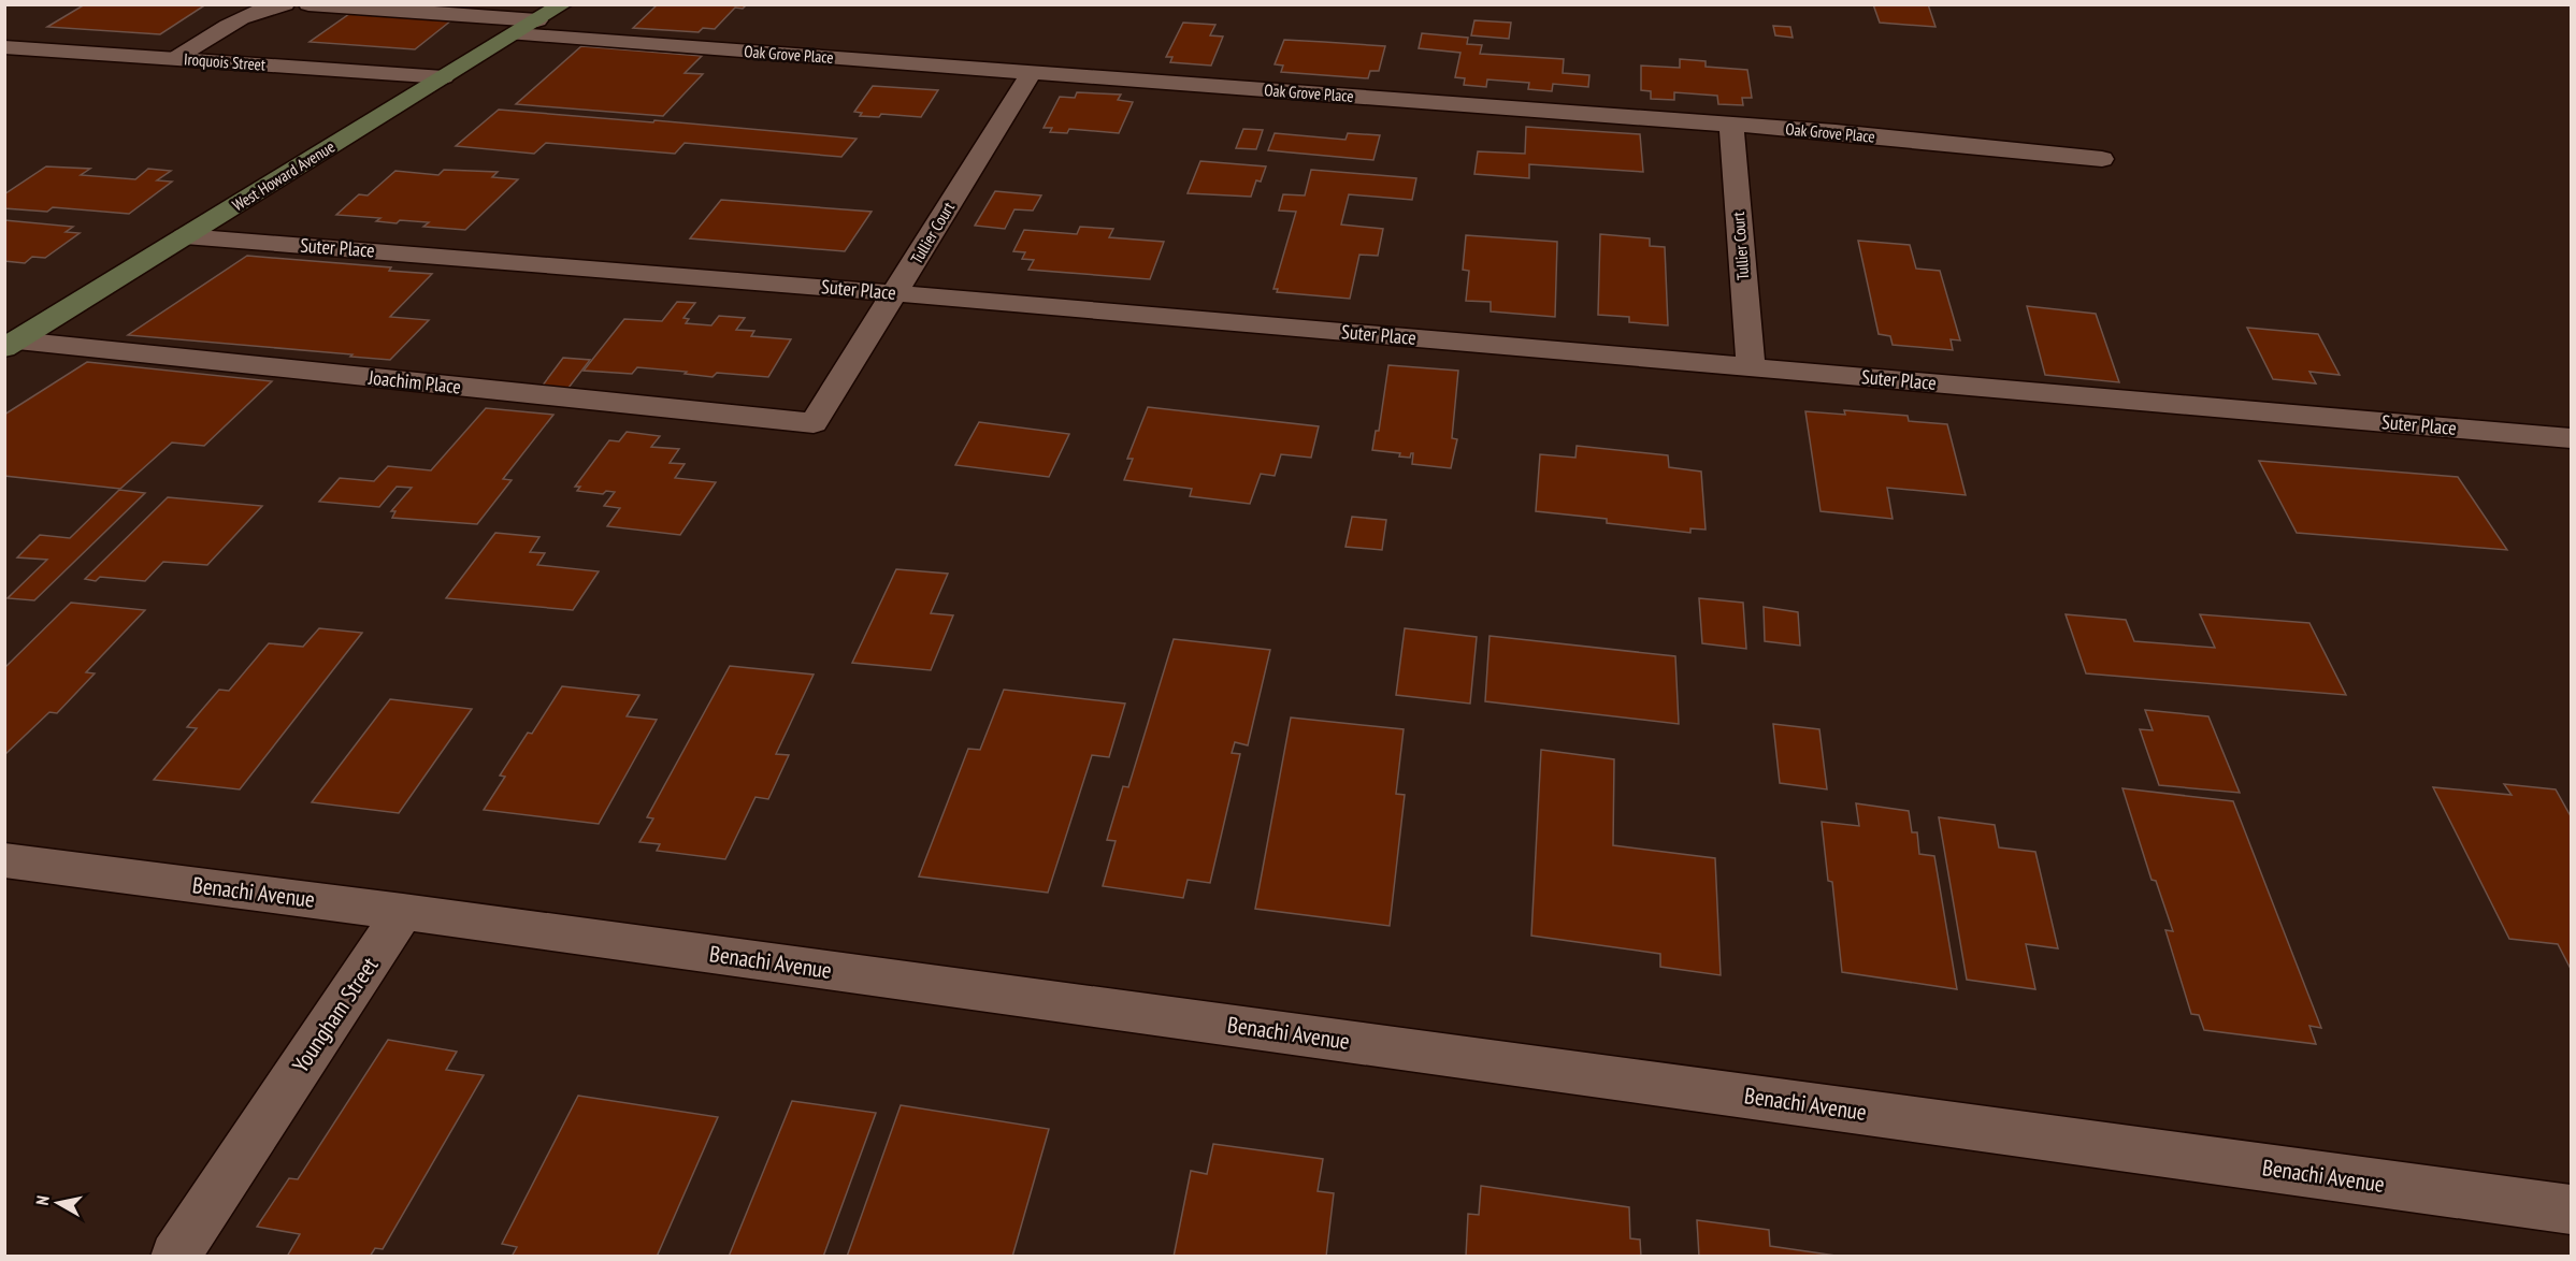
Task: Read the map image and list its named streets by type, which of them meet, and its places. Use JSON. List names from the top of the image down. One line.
{"streets":{"main road":["West Howard Avenue"],"street":["Oak Grove Place","Iroquois Street","Tullier Court","Suter Place","Joachim Place","Benachi Avenue","Youngham Street"]},"crossings":[["Oak Grove Place","West Howard Avenue"],["Oak Grove Place","Tullier Court"],["Iroquois Street","West Howard Avenue"],["West Howard Avenue","Suter Place"],["West Howard Avenue","Joachim Place"],["Tullier Court","Suter Place"],["Tullier Court","Joachim Place"],["Benachi Avenue","Youngham Street"]],"north":"left"}
